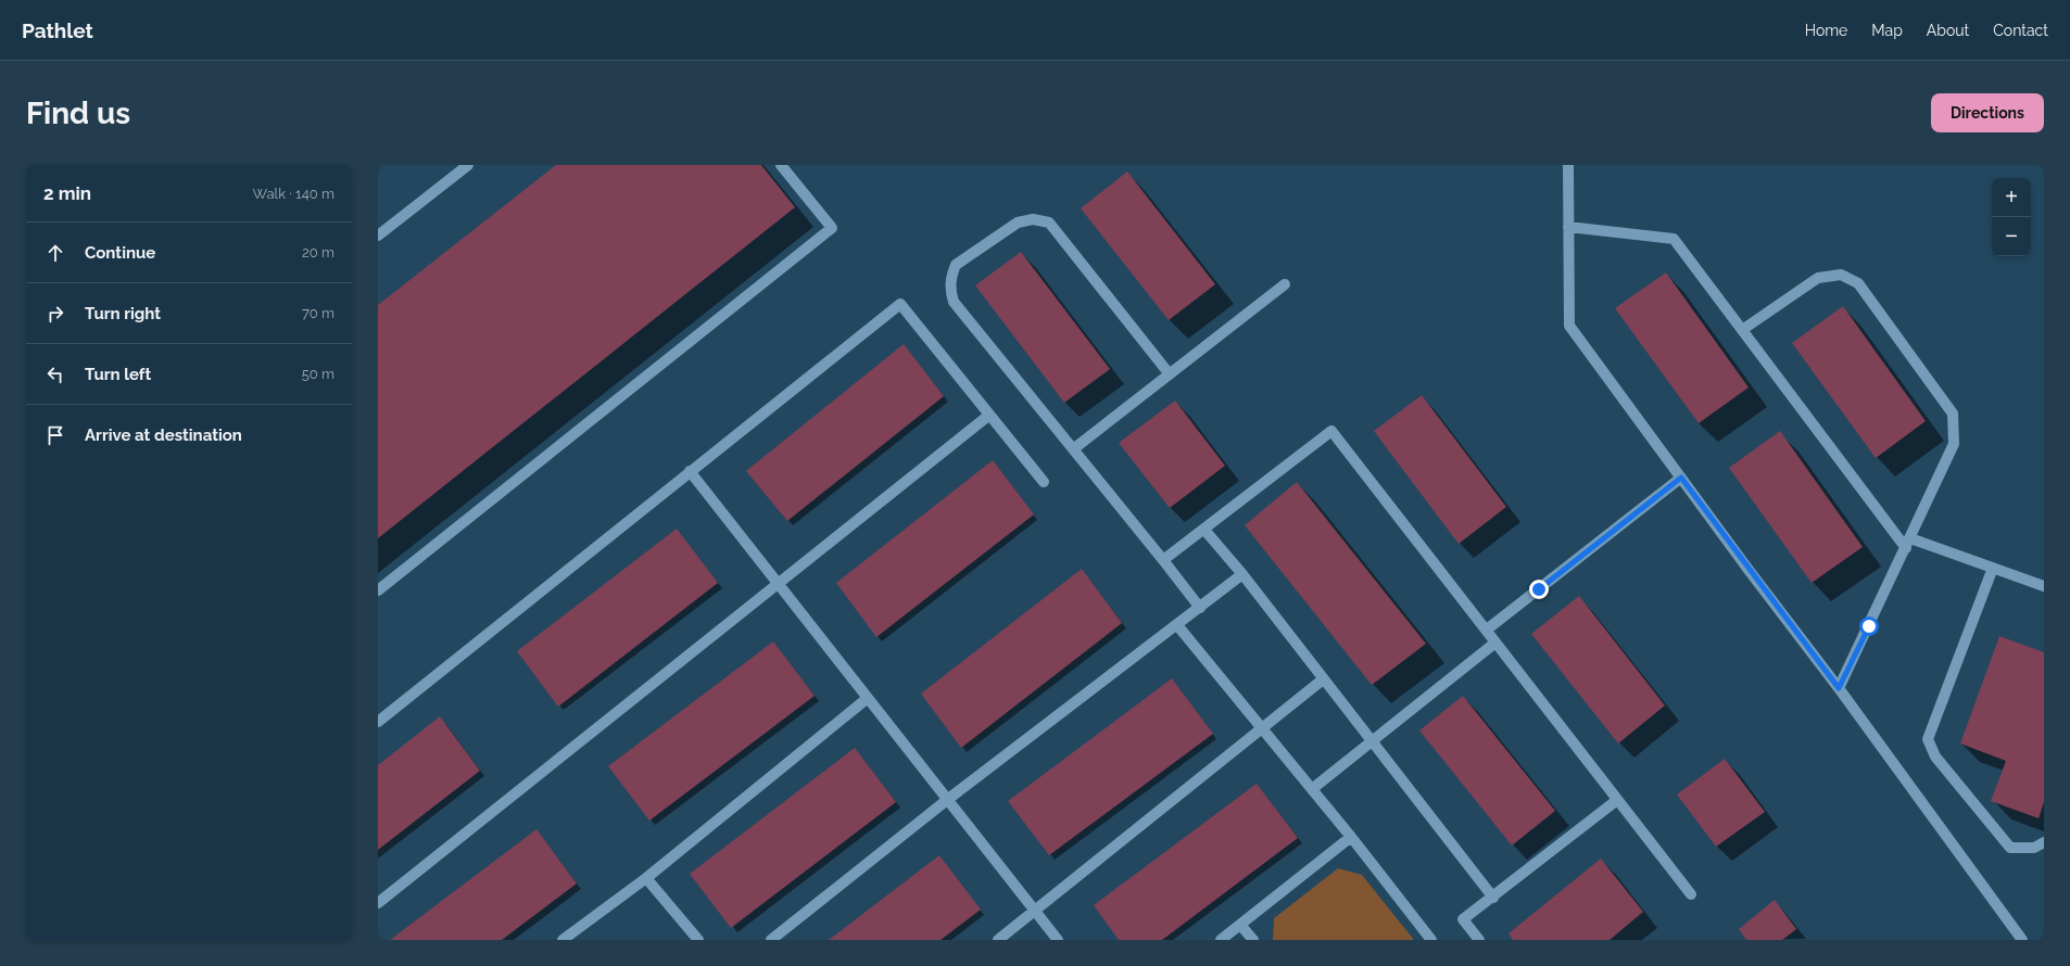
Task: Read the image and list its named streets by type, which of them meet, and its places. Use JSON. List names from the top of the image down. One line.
{"page":{"header":"Pathlet","nav":["Home","Map","About","Contact"],"buttons":"Directions","title":"Find us","heading":["2 min","Walk · 140 m"],"map_buttons":["+","−"],"list":[["Continue","20 m"],["Turn right","70 m"],["Turn left","50 m"],"Arrive at destination"]}}
